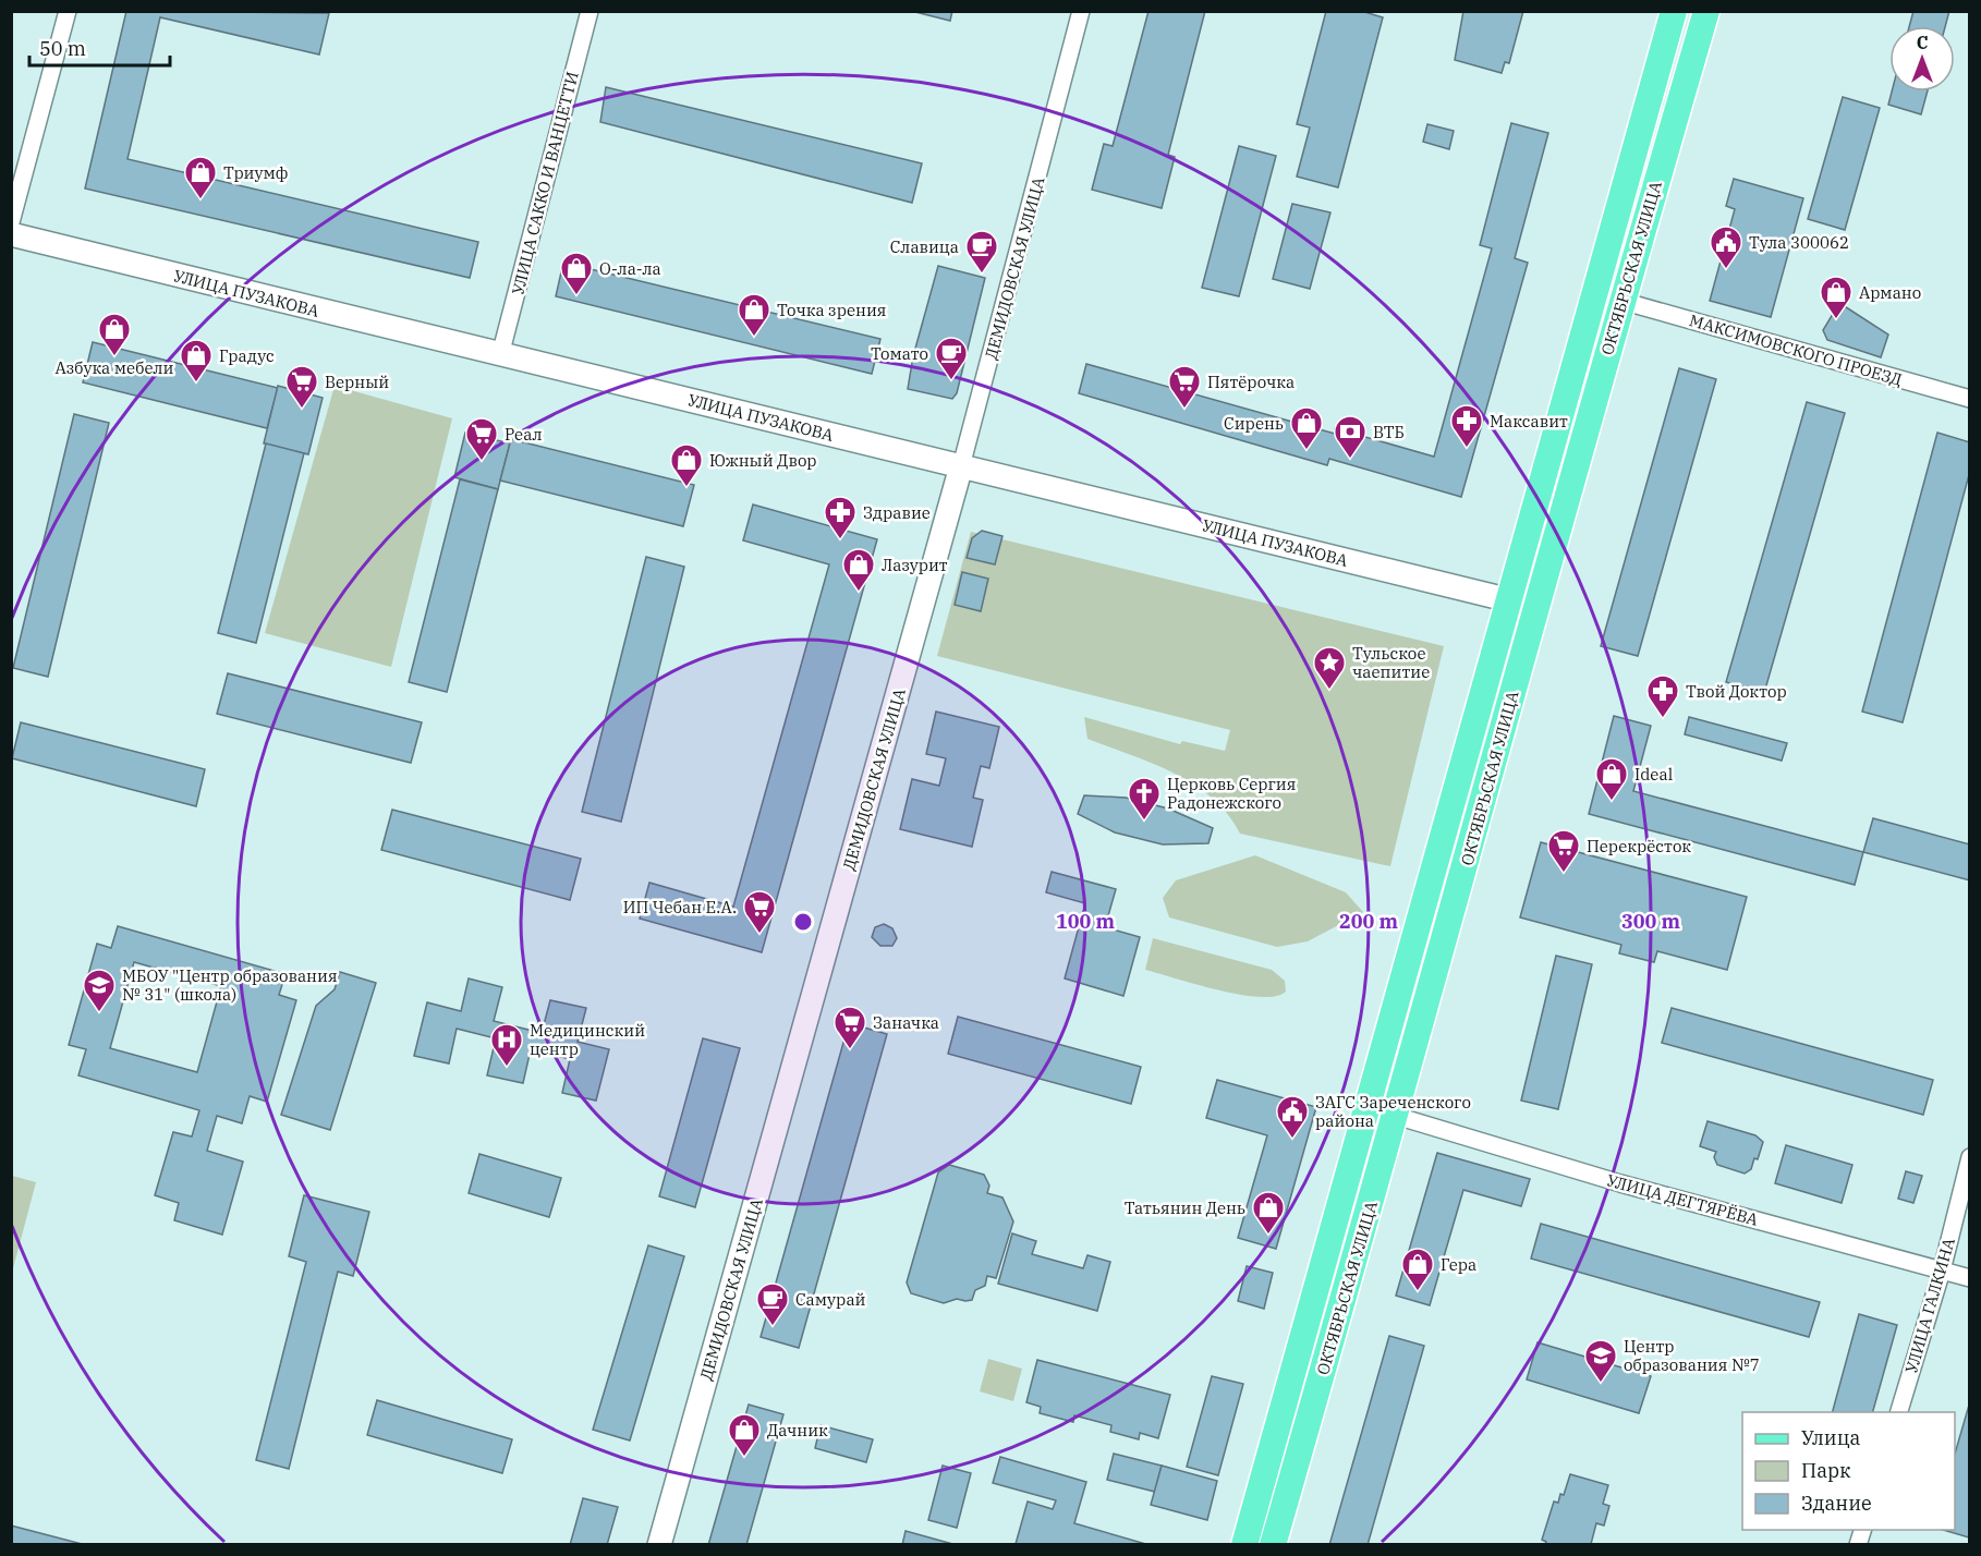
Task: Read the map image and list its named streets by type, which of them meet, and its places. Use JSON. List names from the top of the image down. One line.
{"streets":{"main road":["ОКТЯБРЬСКАЯ УЛИЦА"],"street":["УЛИЦА САККО И ВАНЦЕТТИ","ДЕМИДОВСКАЯ УЛИЦА","УЛИЦА ПУЗАКОВА","МАКСИМОВСКОГО ПРОЕЗД","УЛИЦА ДЕГТЯРЁВА","УЛИЦА ГАЛКИНА"]},"crossings":[["УЛИЦА САККО И ВАНЦЕТТИ","УЛИЦА ПУЗАКОВА"],["ДЕМИДОВСКАЯ УЛИЦА","УЛИЦА ПУЗАКОВА"],["ОКТЯБРЬСКАЯ УЛИЦА","УЛИЦА ПУЗАКОВА"],["ОКТЯБРЬСКАЯ УЛИЦА","МАКСИМОВСКОГО ПРОЕЗД"],["ОКТЯБРЬСКАЯ УЛИЦА","УЛИЦА ДЕГТЯРЁВА"],["УЛИЦА ДЕГТЯРЁВА","УЛИЦА ГАЛКИНА"]],"places":{"shop":["Триумф","О-ла-ла","Армано","Точка зрения","Азбука мебели","Градус","Сирень","Южный Двор","Лазурит","Ideal","Татьянин День","Гера","Дачник"],"public building":["Тула 300062","ЗАГС Зареченского района"],"cafe":["Славица","Томато","Самурай"],"supermarket":["Верный","Пятёрочка","Реал","Перекрёсток","ИП Чебан Е.А.","Заначка"],"pharmacy":["Максавит","Здравие","Твой Доктор"],"bank":["ВТБ"],"place":["Тульское чаепитие"],"church":["Церковь Сергия Радонежского"],"school or university":["МБОУ \"Центр образования № 31\" (школа)","Центр образования №7"],"hospital":["Медицинский центр"]},"legend":["Улица","Парк","Здание"],"scale_bar":"50 m","north":"top","rings":["100 m","200 m","300 m"]}
